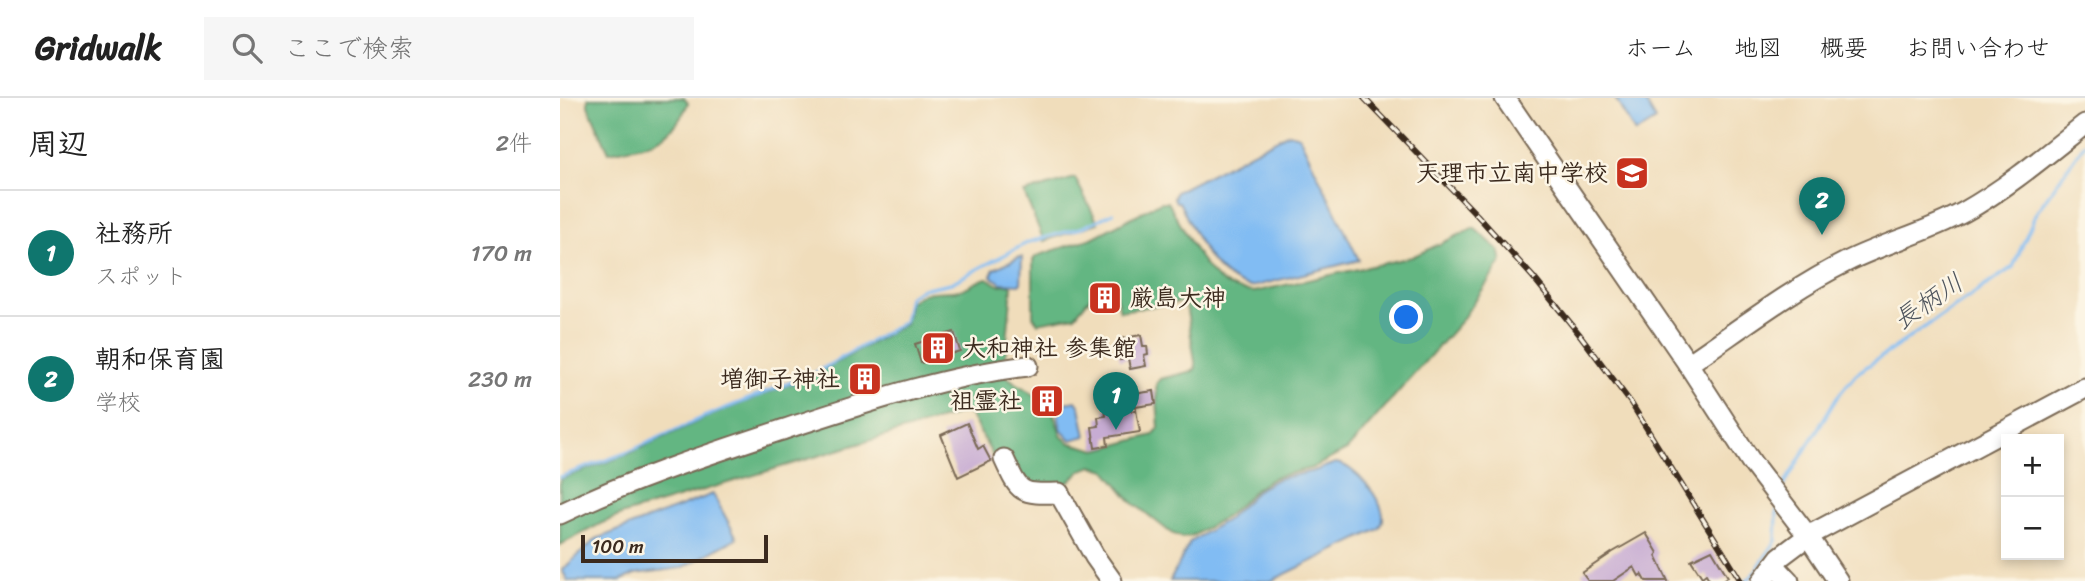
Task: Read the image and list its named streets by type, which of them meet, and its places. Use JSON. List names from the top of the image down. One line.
{"water":["長柄川"],"places":{"school or university":["天理市立南中学校"],"building":["厳島大神","大和神社 参集館","増御子神社","祖霊社"]},"scale_bar":"100 m","page":{"header":"Gridwalk","search":"ここで検索","nav":["ホーム","地図","概要","お問い合わせ"],"heading":["周辺","2件"],"pins":["2","1"],"list":[{"mark":"1","name":"社務所","note":"スポット","value":"170 m"},{"mark":"2","name":"朝和保育園","note":"学校","value":"230 m"}],"map_buttons":["+","−"],"scale":"100 m"}}
